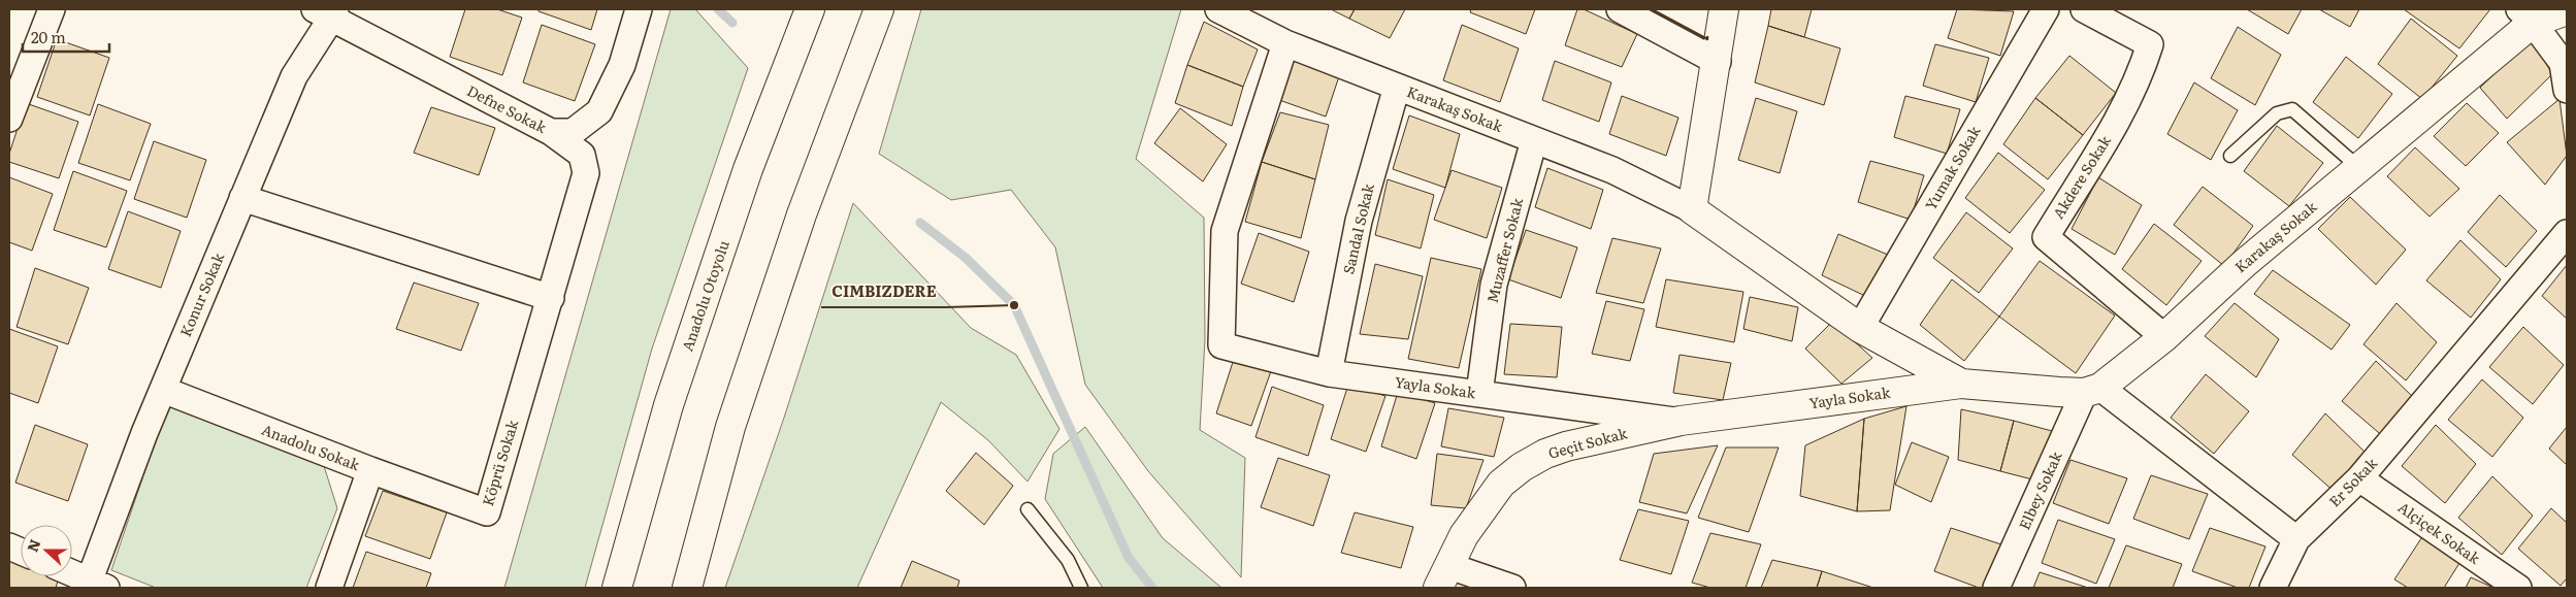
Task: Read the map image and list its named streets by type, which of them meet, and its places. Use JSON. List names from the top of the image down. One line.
{"streets":{"main road":["Karakaş Sokak","Anadolu Otoyolu","Yayla Sokak","Geçit Sokak"],"street":["Defne Sokak","Yumak Sokak","Akdere Sokak","Sandal Sokak","Muzaffer Sokak","Konur Sokak","Anadolu Sokak","Köprü Sokak","Er Sokak","Elbey Sokak","Alçiçek Sokak"]},"crossings":[["Defne Sokak","Konur Sokak"],["Defne Sokak","Köprü Sokak"],["Karakaş Sokak","Akdere Sokak"],["Karakaş Sokak","Sandal Sokak"],["Karakaş Sokak","Muzaffer Sokak"],["Karakaş Sokak","Yayla Sokak"],["Karakaş Sokak","Elbey Sokak"],["Sandal Sokak","Yayla Sokak"],["Muzaffer Sokak","Yayla Sokak"],["Konur Sokak","Anadolu Sokak"],["Yayla Sokak","Geçit Sokak"],["Anadolu Sokak","Köprü Sokak"],["Er Sokak","Alçiçek Sokak"]],"places":["CIMBIZDERE"],"scale_bar":"20 m","north":"left"}
